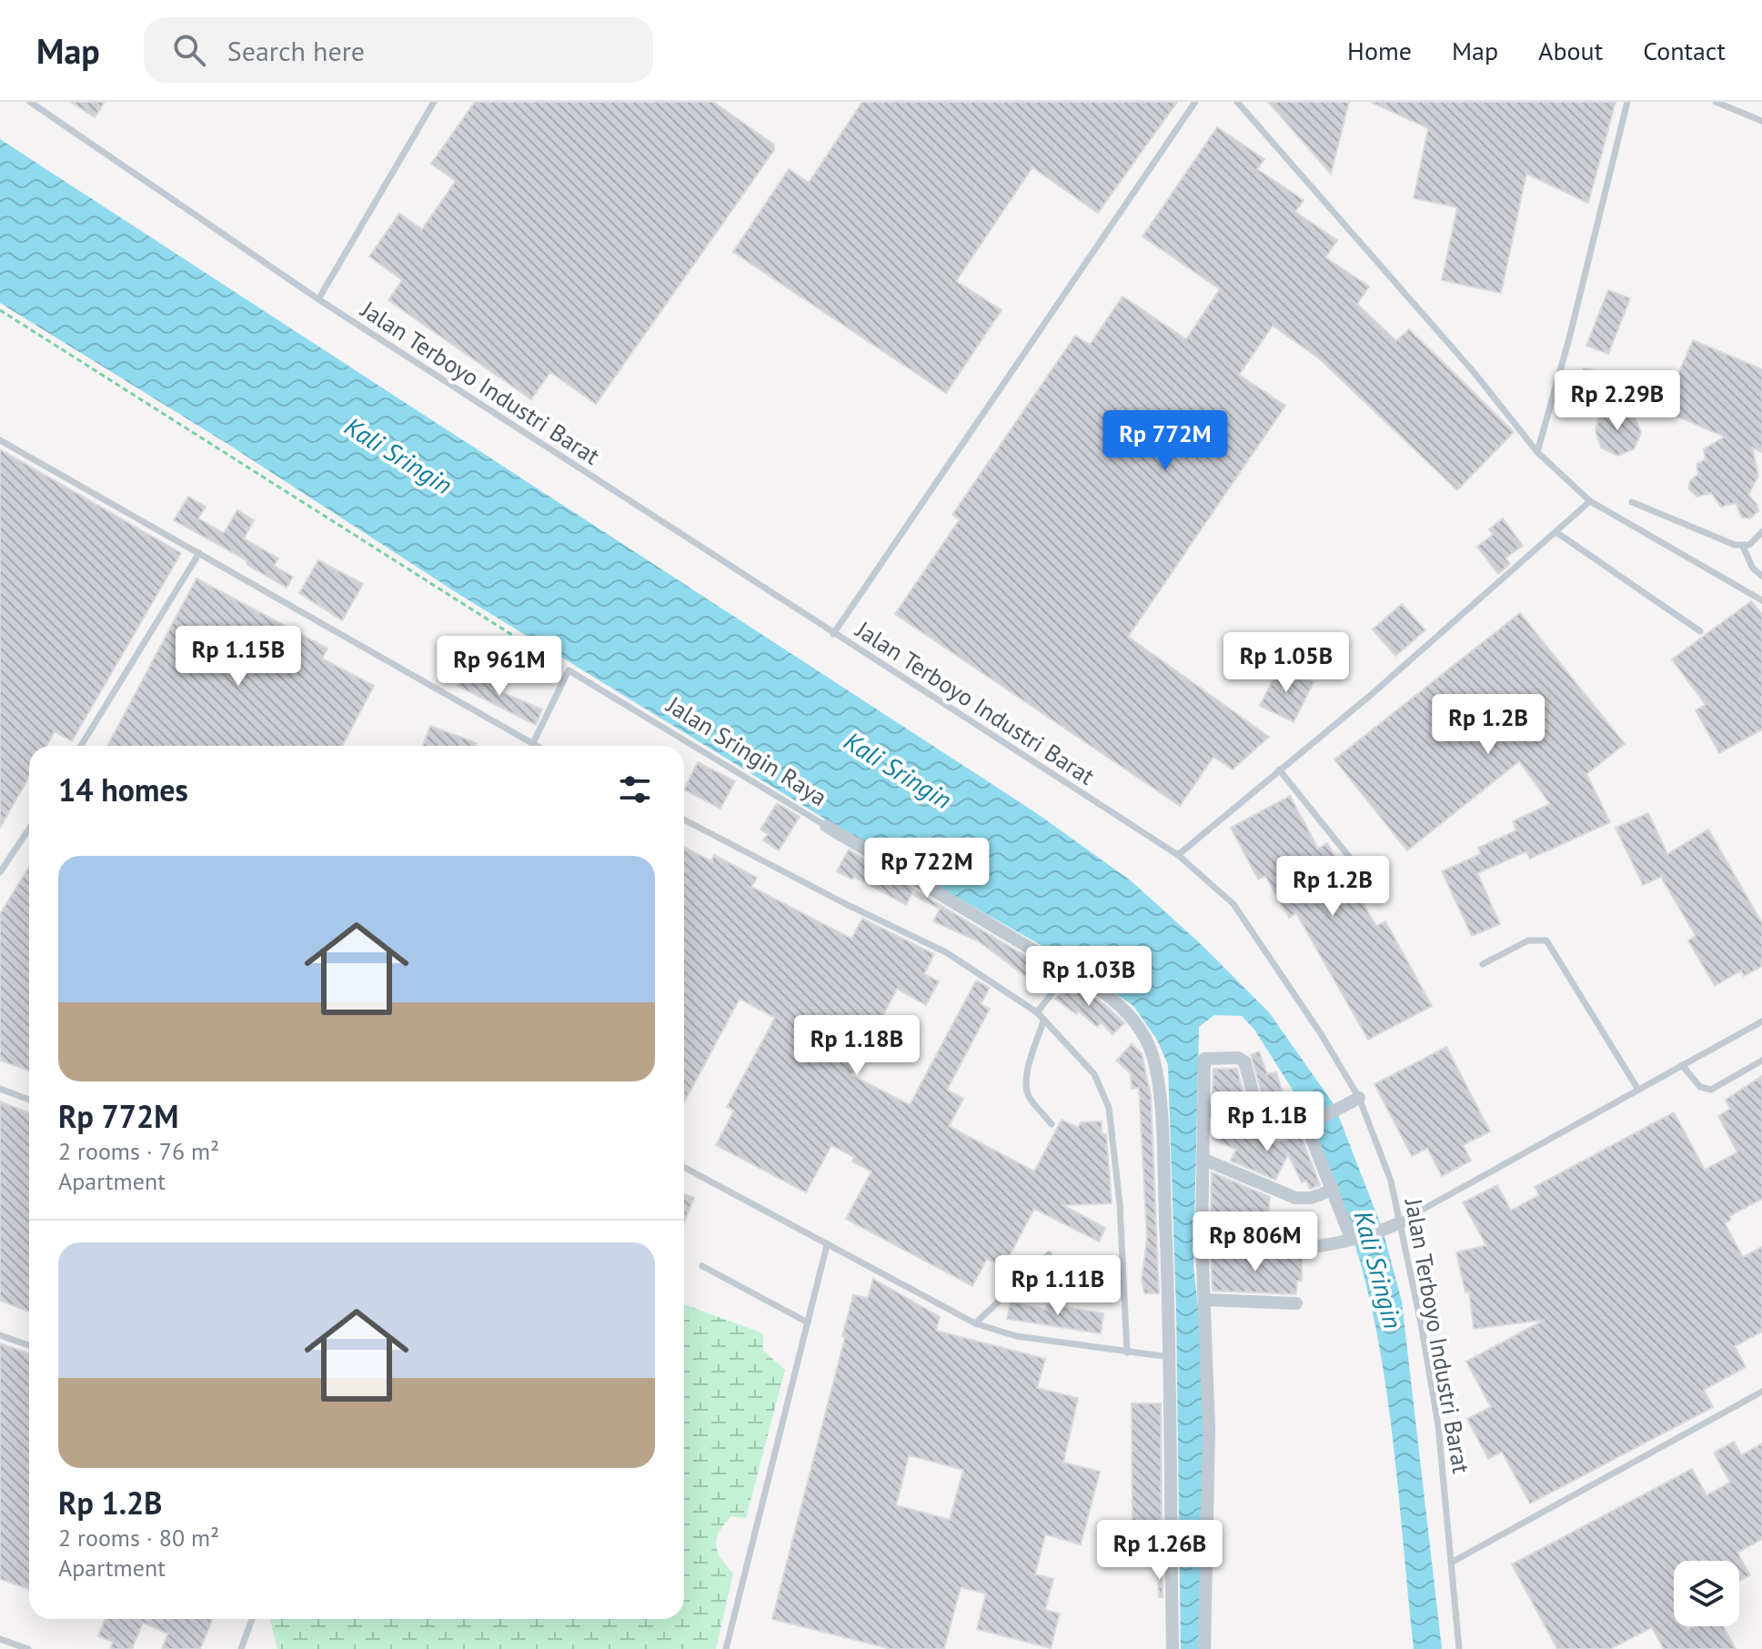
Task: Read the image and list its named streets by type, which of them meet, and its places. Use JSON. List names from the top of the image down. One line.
{"streets":{"street":["Jalan Sringin Raya"],"lane":["Jalan Terboyo Industri Barat"]},"water":["Kali Sringin"],"page":{"header":"Map","search":"Search here","nav":["Home","Map","About","Contact"],"price":["Rp 2.29B","Rp 772M","Rp 1.15B","Rp 1.05B","Rp 961M","Rp 1.2B","Rp 722M","Rp 1.2B","Rp 1.03B","Rp 1.18B","Rp 1.1B","Rp 806M","Rp 1.11B","Rp 1.26B"],"heading":"14 homes","list":[{"name":"Rp 772M","note":"2 rooms · 76 m² · Apartment"},{"name":"Rp 1.2B","note":"2 rooms · 80 m² · Apartment"}]}}
